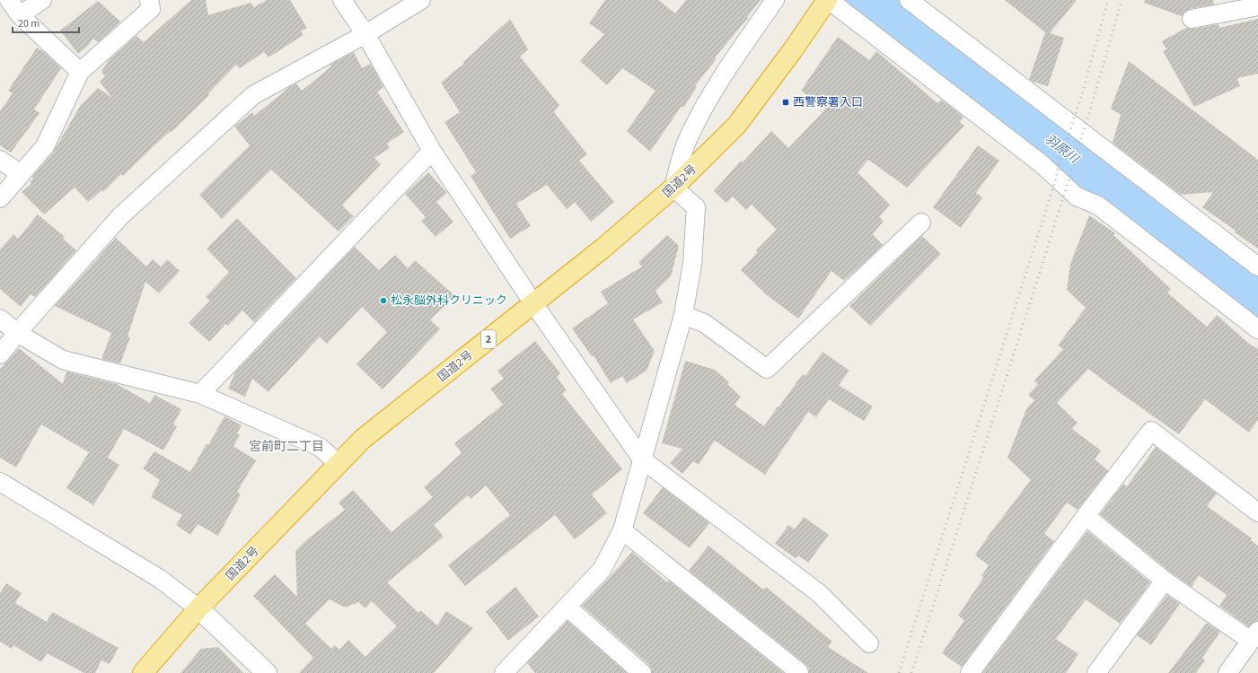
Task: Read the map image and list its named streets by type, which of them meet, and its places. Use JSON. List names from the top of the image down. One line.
{"streets":{"highway":["国道2号","2"]},"districts":["宮前町二丁目"],"water":["羽原川"],"places":{"transit":["西警察署入口"],"other":["松永脳外科クリニック"]},"scale_bar":"20 m"}
